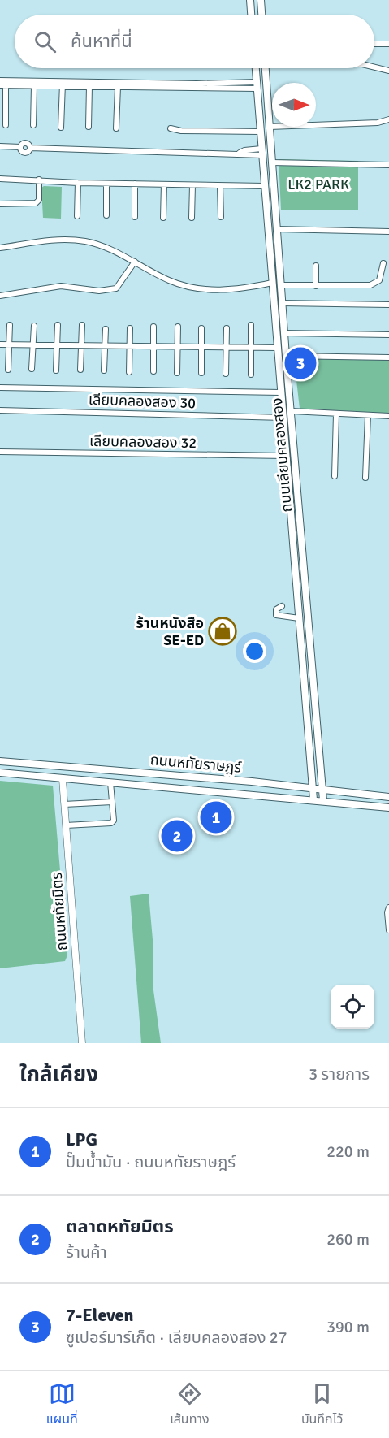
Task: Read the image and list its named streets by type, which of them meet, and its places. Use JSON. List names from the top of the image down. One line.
{"streets":{"main road":["ถนนเลียบคลองสอง","ถนนหทัยราษฎร์"],"street":["เลียบคลองสอง 30","เลียบคลองสอง 32","ถนนหทัยมิตร"]},"crossings":[["เลียบคลองสอง 30","ถนนเลียบคลองสอง"],["เลียบคลองสอง 32","ถนนเลียบคลองสอง"],["ถนนเลียบคลองสอง","ถนนหทัยราษฎร์"],["ถนนหทัยราษฎร์","ถนนหทัยมิตร"]],"parks":["LK2 PARK"],"places":{"shop":["ร้านหนังสือ SE-ED"]},"north":"right","page":{"search":"ค้นหาที่นี่","pins":["3","1","2"],"heading":["ใกล้เคียง","3 รายการ"],"list":[{"mark":"1","name":"LPG","note":"ปั๊มน้ำมัน · ถนนหทัยราษฎร์","value":"220 m"},{"mark":"2","name":"ตลาดหทัยมิตร","note":"ร้านค้า","value":"260 m"},{"mark":"3","name":"7-Eleven","note":"ซูเปอร์มาร์เก็ต · เลียบคลองสอง 27","value":"390 m"}],"nav":["แผนที่","เส้นทาง","บันทึกไว้"]}}
